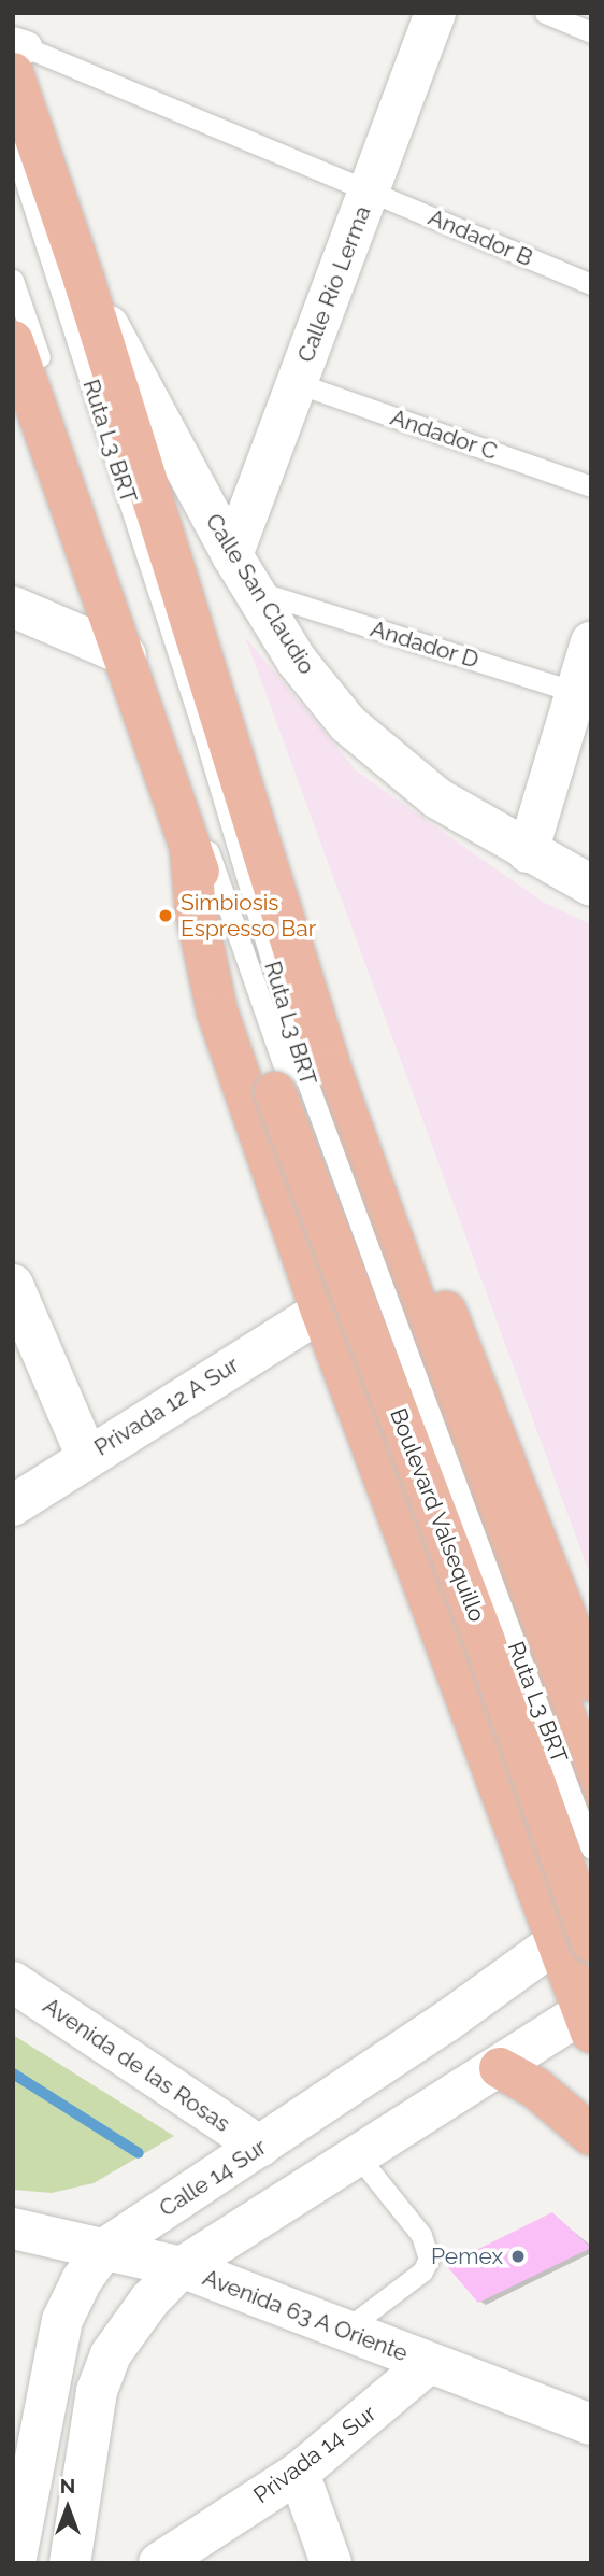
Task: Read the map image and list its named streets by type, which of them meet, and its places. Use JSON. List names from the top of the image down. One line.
{"streets":{"main road":["Boulevard Valsequillo"],"street":["Calle Río Lerma","Calle San Claudio","Privada 12 A Sur","Avenida de las Rosas","Calle 14 Sur","Avenida 63 A Oriente","Privada 14 Sur"],"lane":["Andador B","Andador C","Ruta L3 BRT","Andador D"]},"crossings":[["Andador B","Calle Río Lerma"],["Calle Río Lerma","Andador C"],["Calle Río Lerma","Calle San Claudio"],["Ruta L3 BRT","Boulevard Valsequillo"],["Calle San Claudio","Andador D"],["Boulevard Valsequillo","Calle 14 Sur"],["Avenida de las Rosas","Calle 14 Sur"],["Calle 14 Sur","Avenida 63 A Oriente"],["Avenida 63 A Oriente","Privada 14 Sur"]],"places":["Simbiosis Espresso Bar","Pemex"],"north":"top"}
